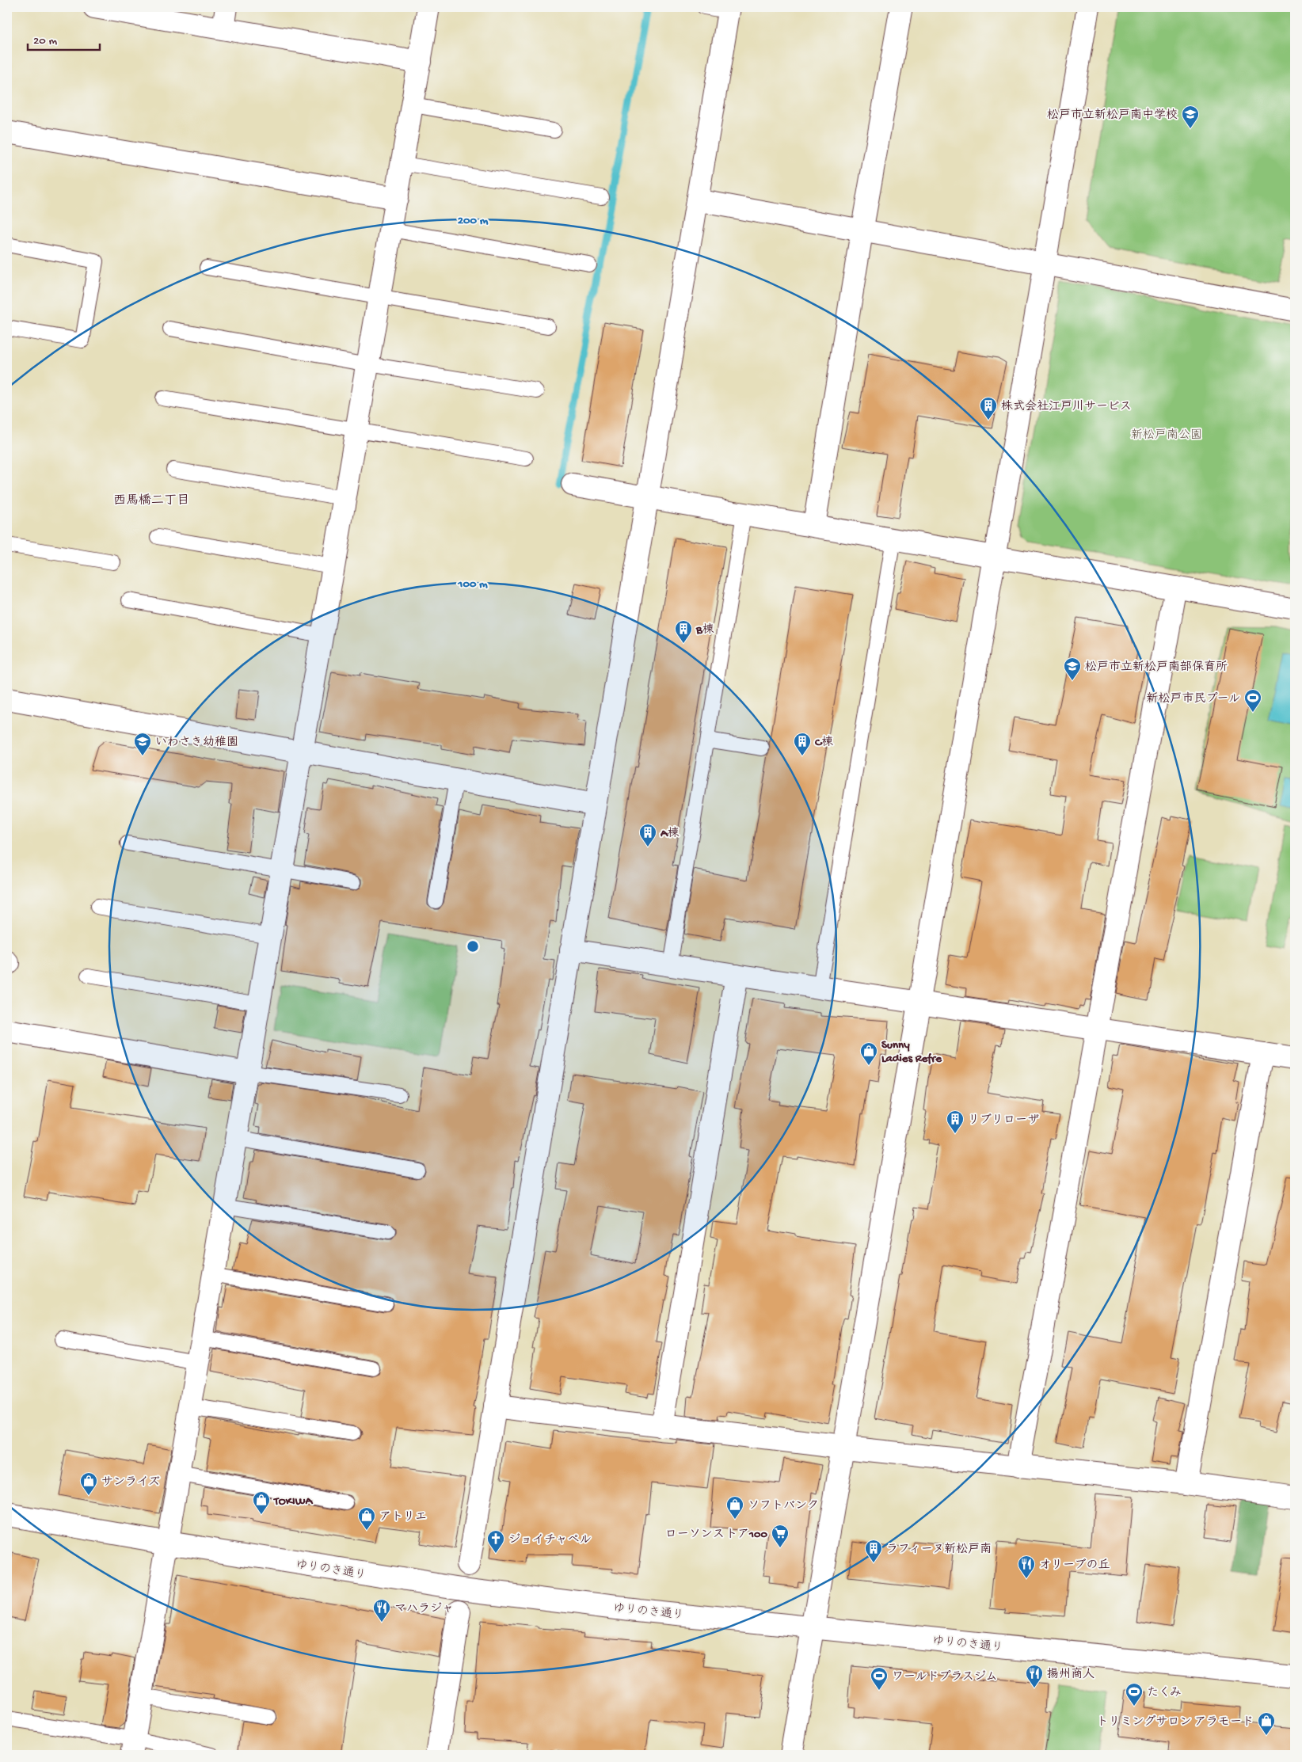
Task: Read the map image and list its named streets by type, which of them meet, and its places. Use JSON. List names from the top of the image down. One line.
{"streets":{"street":["ゆりのき通り"]},"districts":["西馬橋二丁目"],"parks":["新松戸南公園"],"places":{"school or university":["松戸市立新松戸南中学校","松戸市立新松戸南部保育所","いわさき幼稚園"],"building":["株式会社江戸川サービス","B棟","C棟","A棟","リブリローザ","ラフィーヌ新松戸南"],"sports":["新松戸市民プール","ワールドプラスジム","たくみ"],"shop":["Sunny Ladies Refre","サンライズ","TOKIWA","ソフトバンク","アトリエ","トリミングサロン アラモード"],"supermarket":["ローソンストア100"],"church":["ジョイチャペル"],"restaurant":["オリーブの丘","マハラジャ","揚州商人"]},"scale_bar":"20 m","rings":["200 m","100 m"]}
